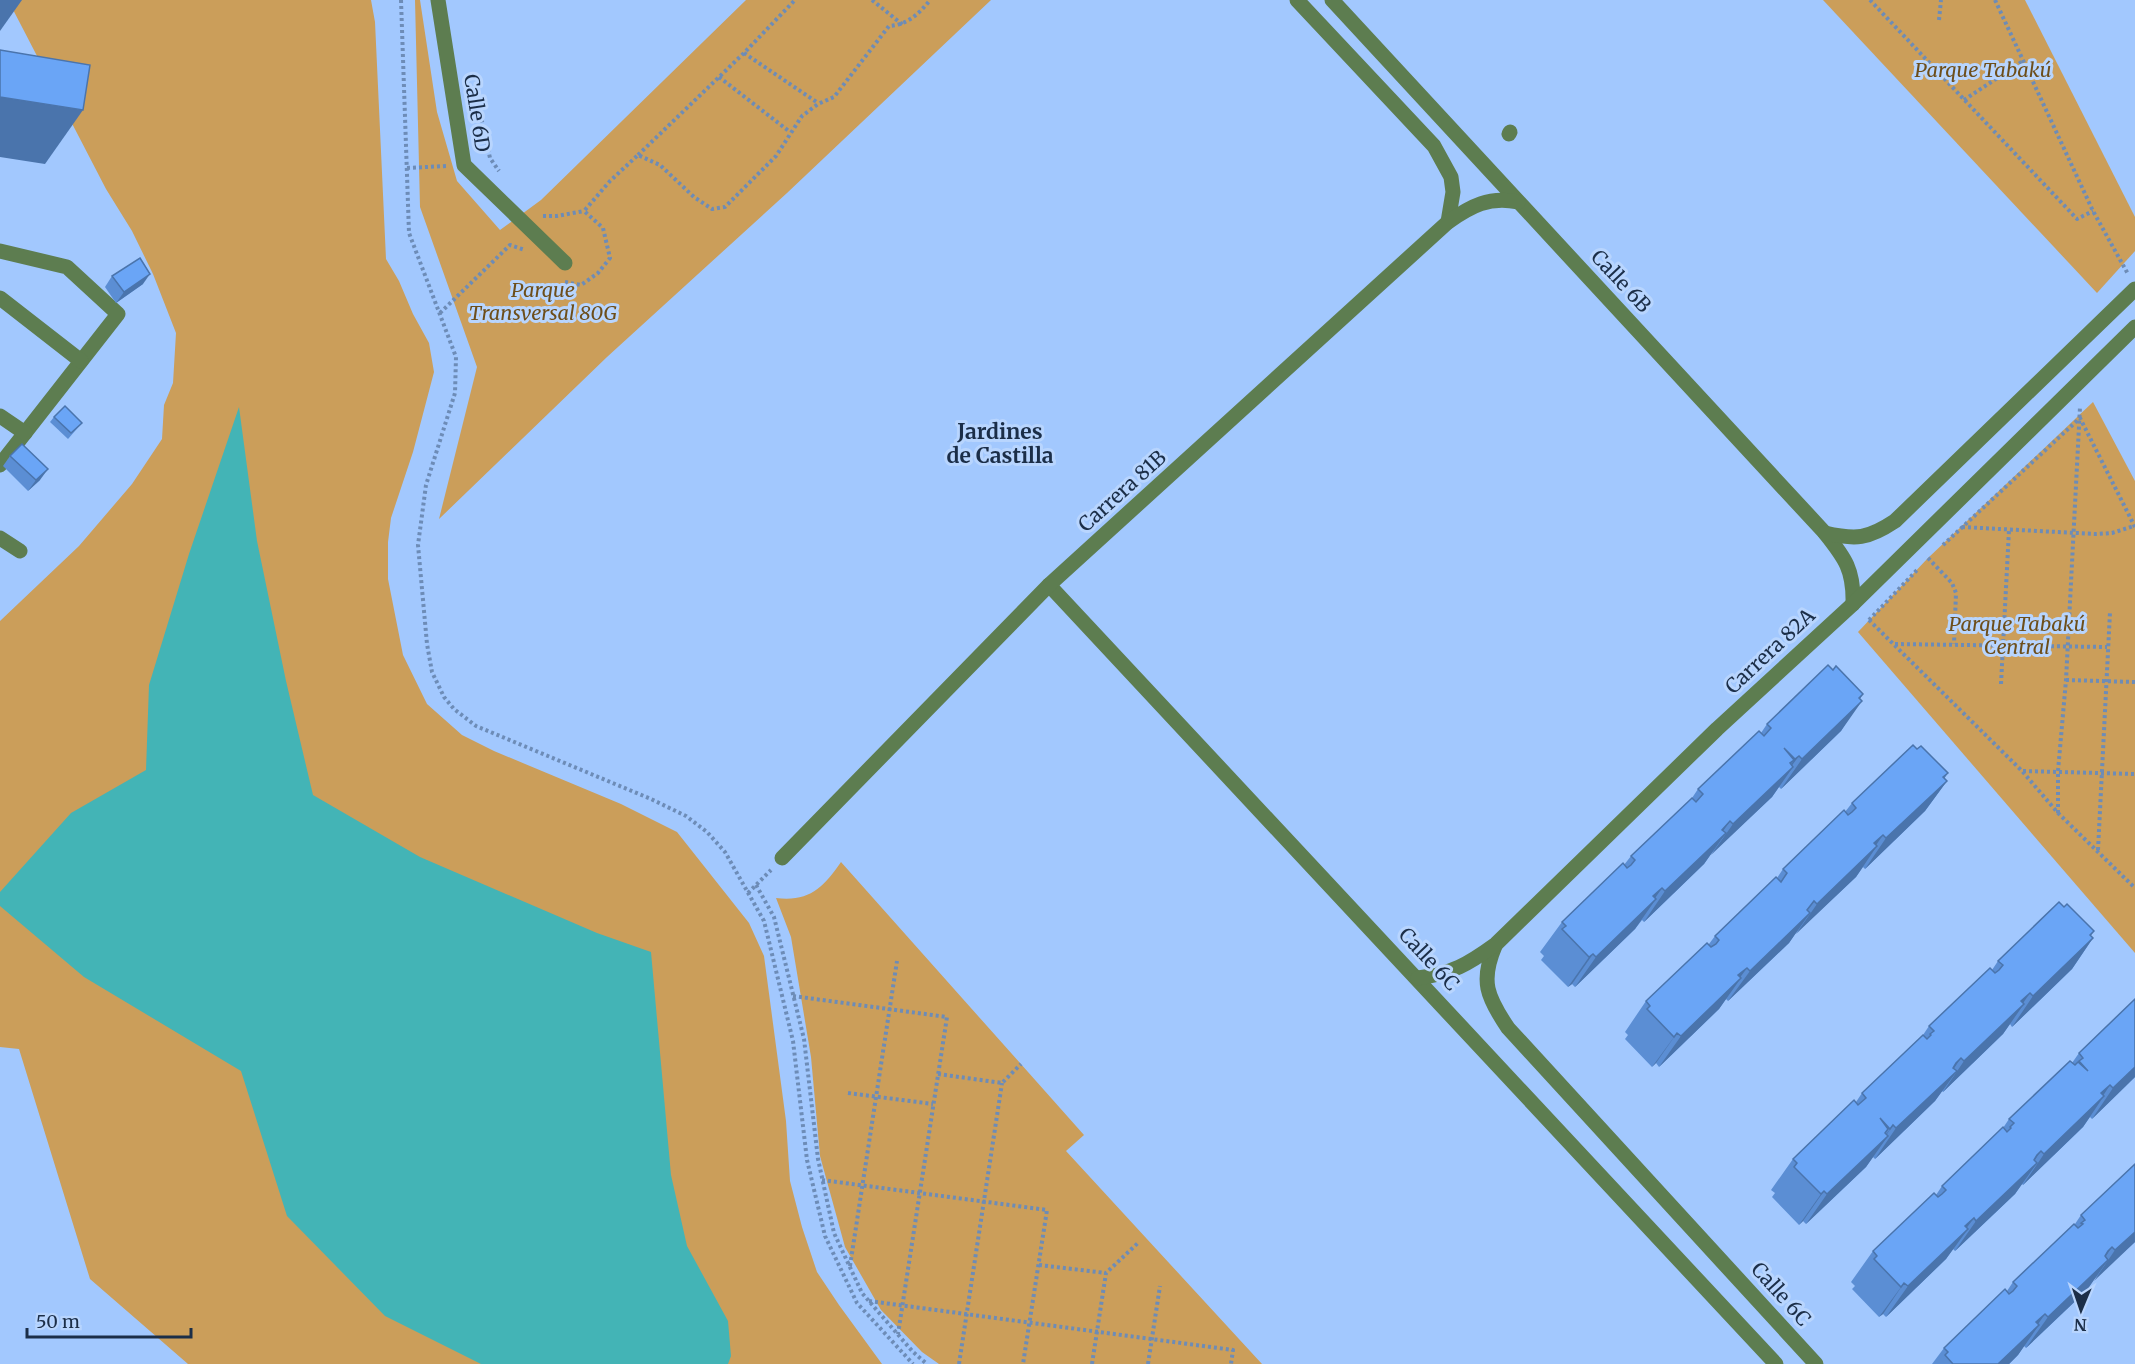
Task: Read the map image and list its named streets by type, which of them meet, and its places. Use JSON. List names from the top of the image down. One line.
{"streets":{"street":["Calle 6D","Calle 6B","Carrera 81B","Carrera 82A","Calle 6C"]},"crossings":[["Calle 6B","Carrera 81B"],["Calle 6B","Carrera 82A"],["Carrera 81B","Calle 6C"],["Carrera 82A","Calle 6C"]],"districts":["Jardines de Castilla"],"parks":["Parque Tabakú","Parque Transversal 80G","Parque Tabakú Central"],"scale_bar":"50 m","north":"bottom"}
